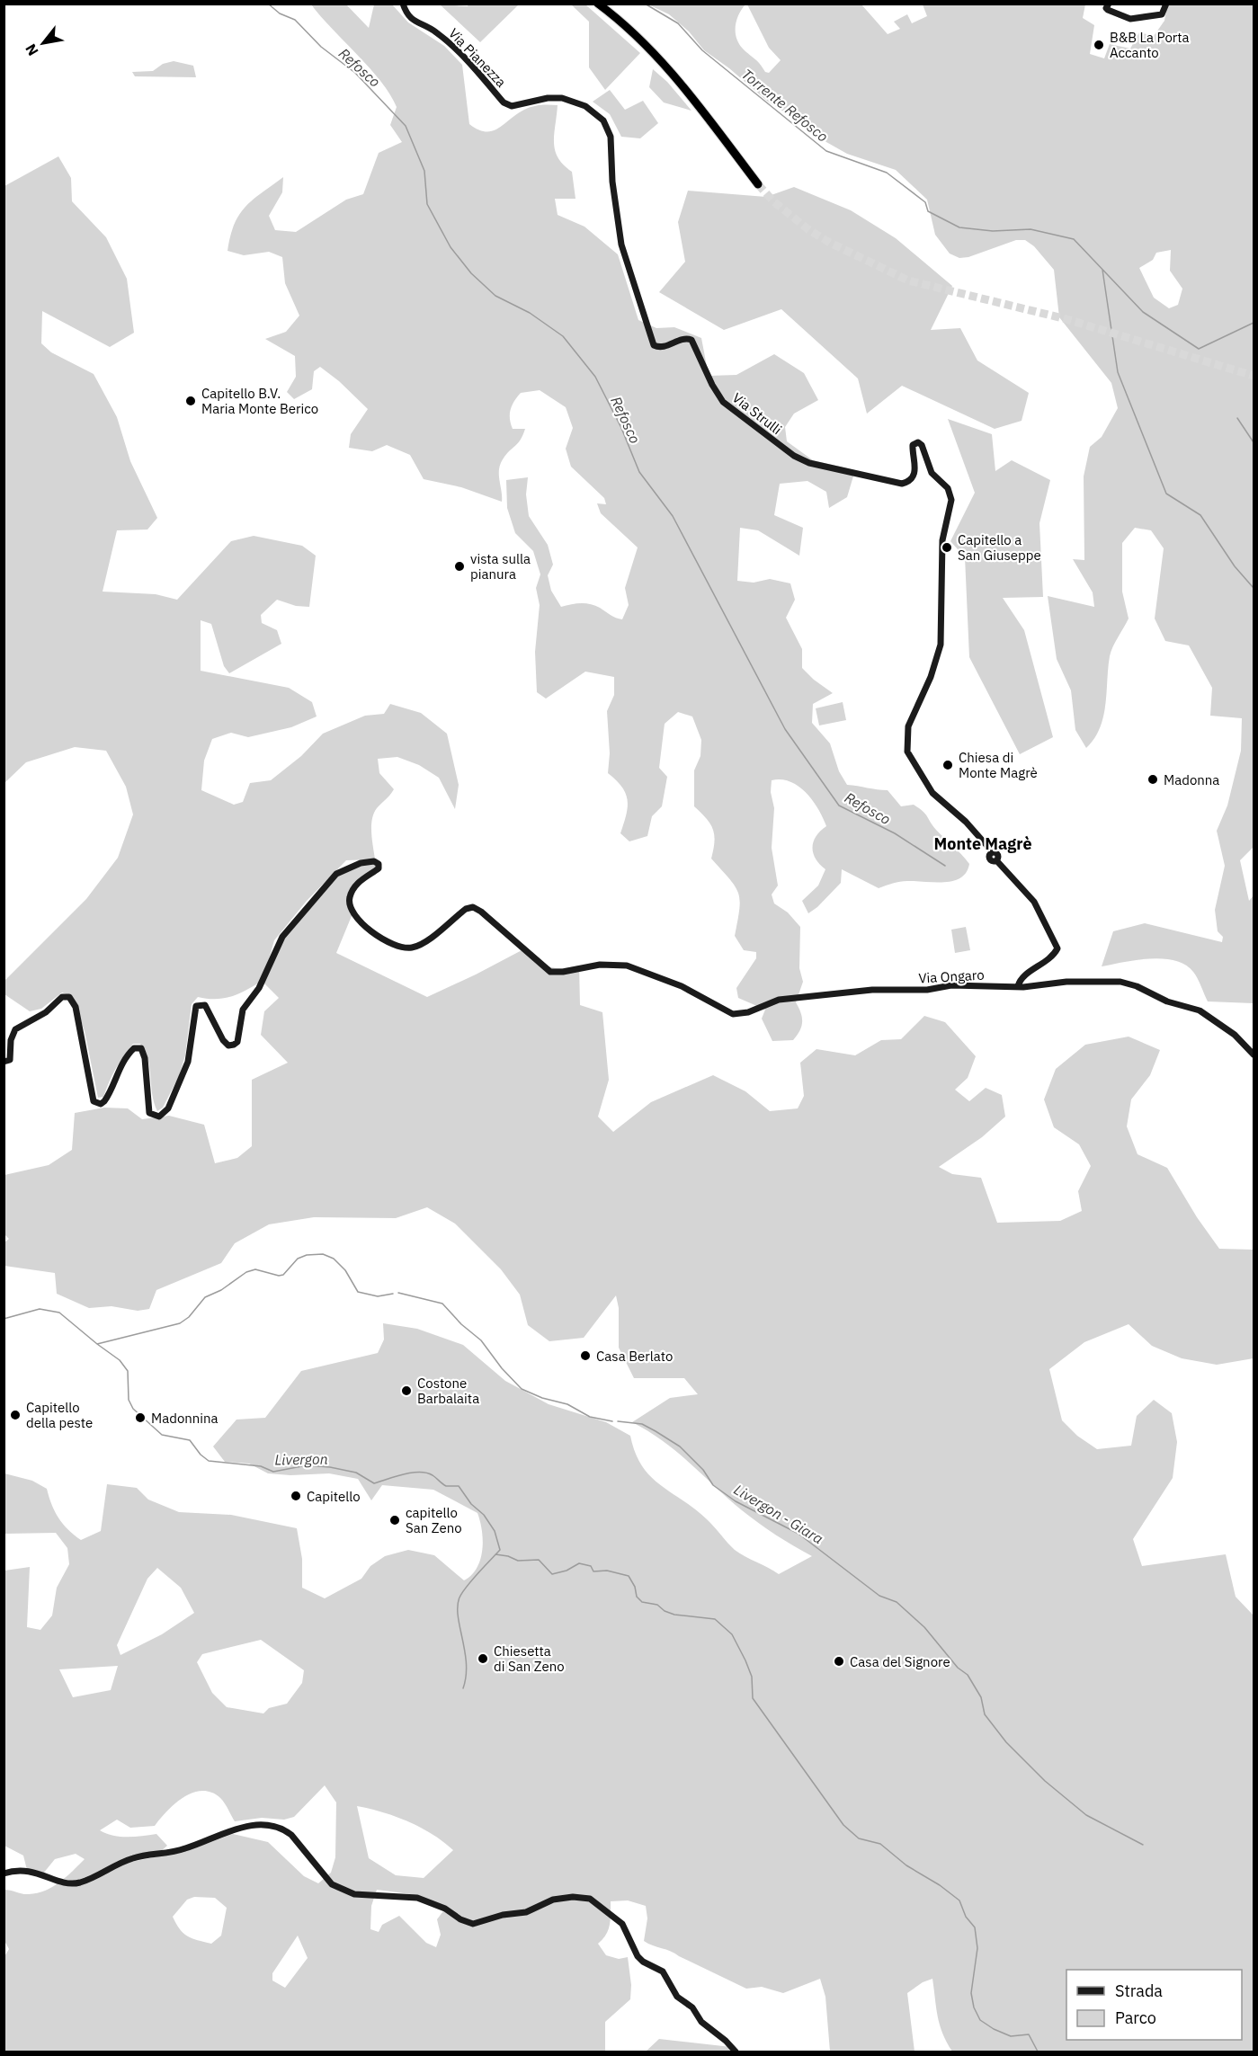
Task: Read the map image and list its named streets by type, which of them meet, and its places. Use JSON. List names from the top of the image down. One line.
{"streets":{"street":["Via Pianezza","Via Strulli","Via Ongaro"]},"crossings":[["Via Pianezza","Via Strulli"],["Via Strulli","Via Ongaro"]],"districts":["Monte Magrè"],"water":["Refosco","Torrente Refosco","Livergon","Livergon - Giara"],"places":["B&B La Porta Accanto","Capitello B.V. Maria Monte Berico","Capitello a San Giuseppe","vista sulla pianura","Chiesa di Monte Magrè","Madonna","Casa Berlato","Costone Barbalaita","Capitello della peste","Madonnina","Capitello","capitello San Zeno","Chiesetta di San Zeno","Casa del Signore"],"legend":["Strada","Parco"],"north":"bottom left"}
